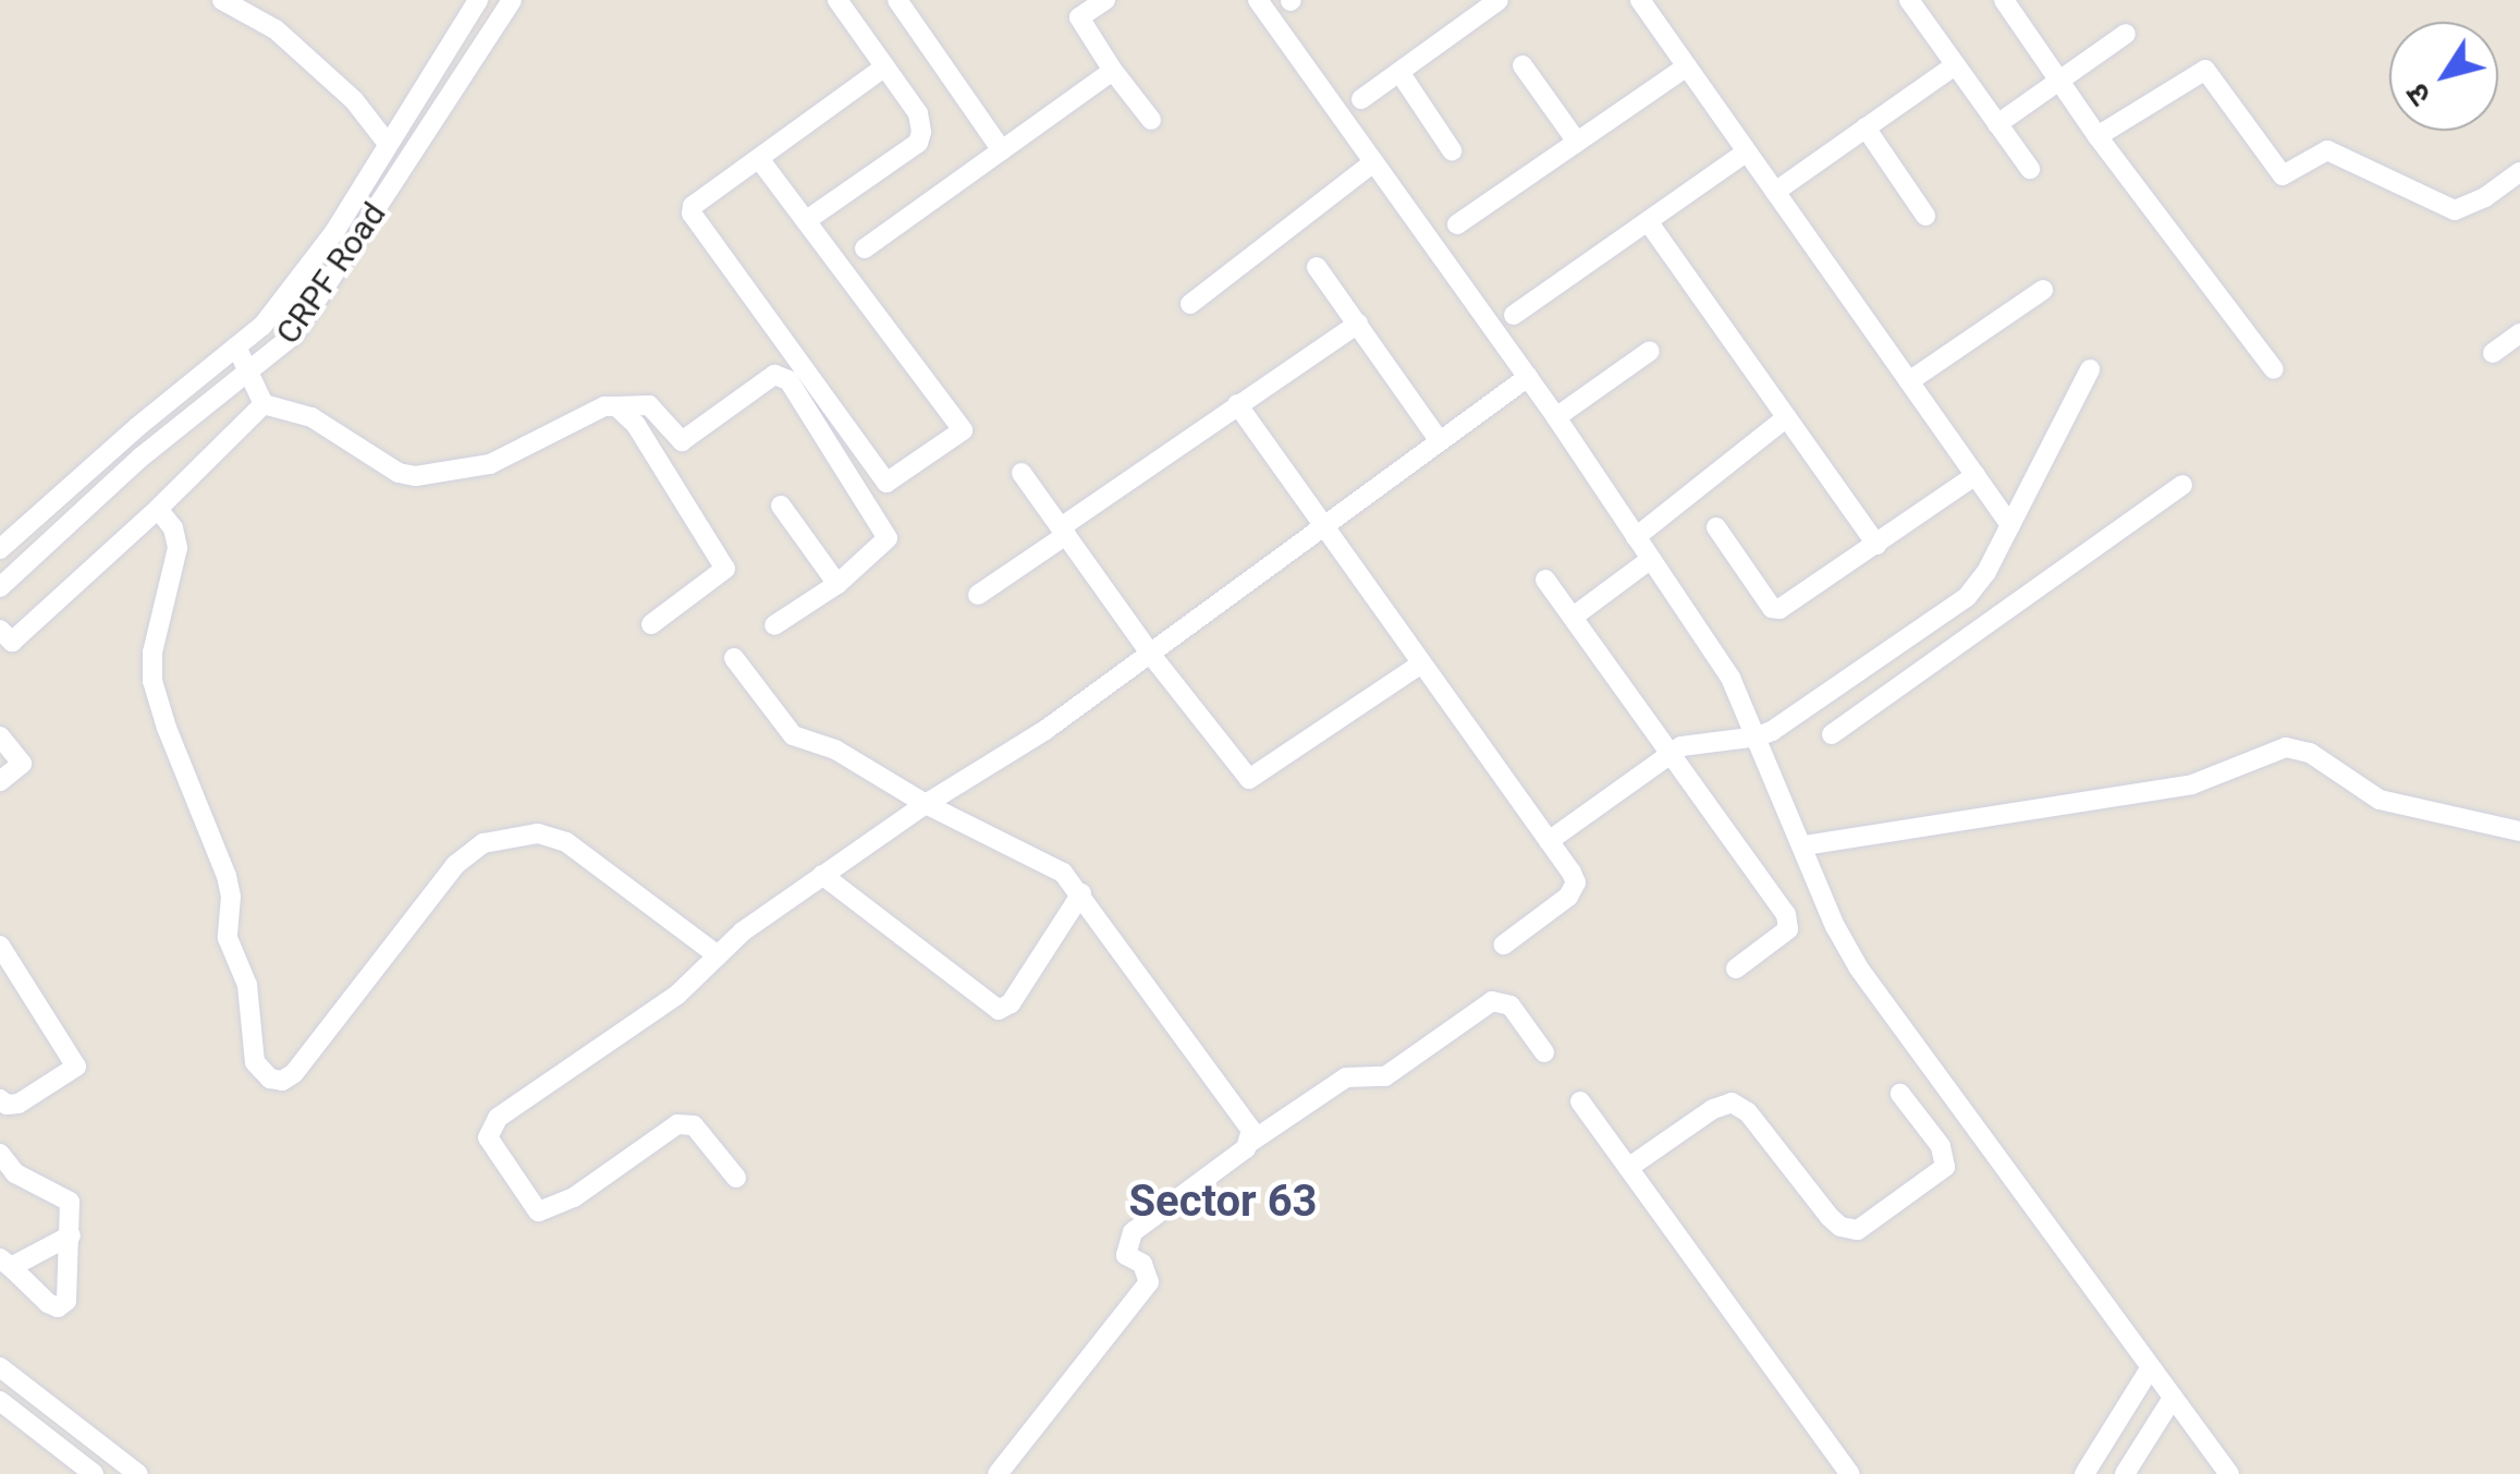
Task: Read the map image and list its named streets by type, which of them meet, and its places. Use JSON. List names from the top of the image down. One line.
{"streets":{"street":["CRPF Road"]},"districts":["Sector 63"],"north":"bottom left"}
